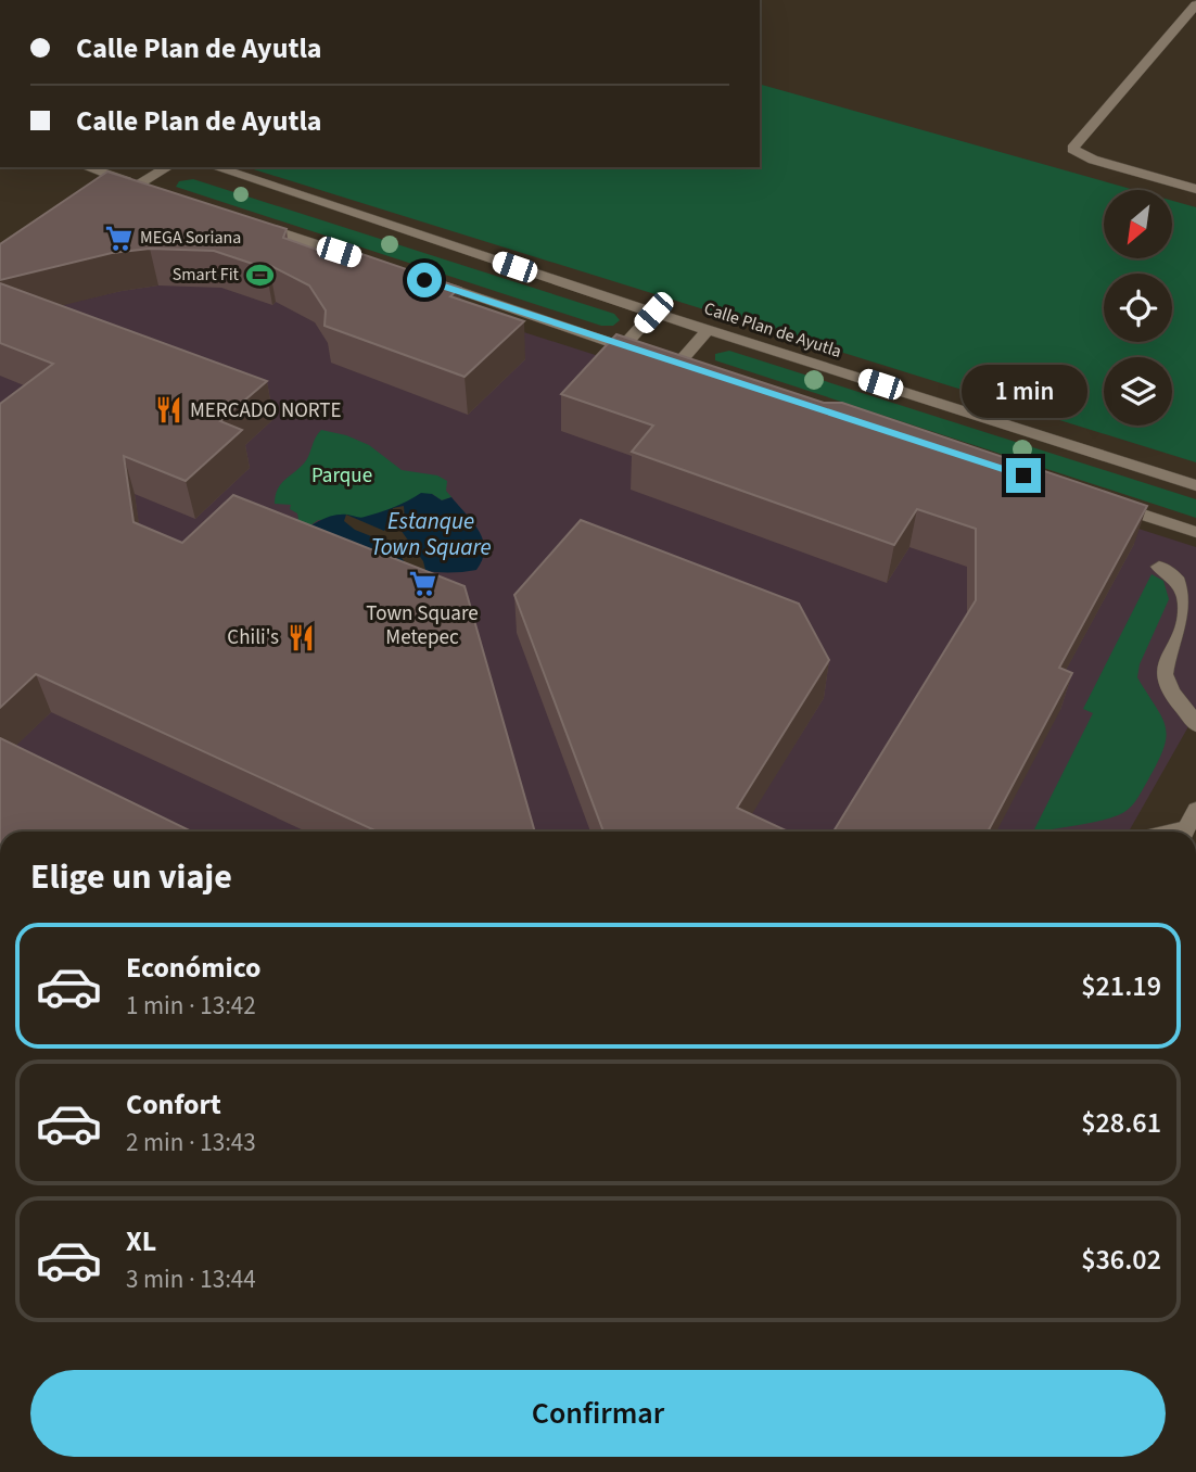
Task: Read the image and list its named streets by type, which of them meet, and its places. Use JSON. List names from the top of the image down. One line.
{"streets":{"street":["Calle Plan de Ayutla"]},"water":["Estanque Town Square"],"parks":["Parque"],"places":{"supermarket":["MEGA Soriana","Town Square Metepec"],"sports":["Smart Fit"],"restaurant":["MERCADO NORTE","Chili's"]},"north":"bottom left","page":{"banner":["Calle Plan de Ayutla","Calle Plan de Ayutla"],"bubble":"1 min","heading":"Elige un viaje","list":[{"name":"Económico","note":"1 min · 13:42","value":"$21.19"},{"name":"Confort","note":"2 min · 13:43","value":"$28.61"},{"name":"XL","note":"3 min · 13:44","value":"$36.02"}],"buttons":"Confirmar"}}
